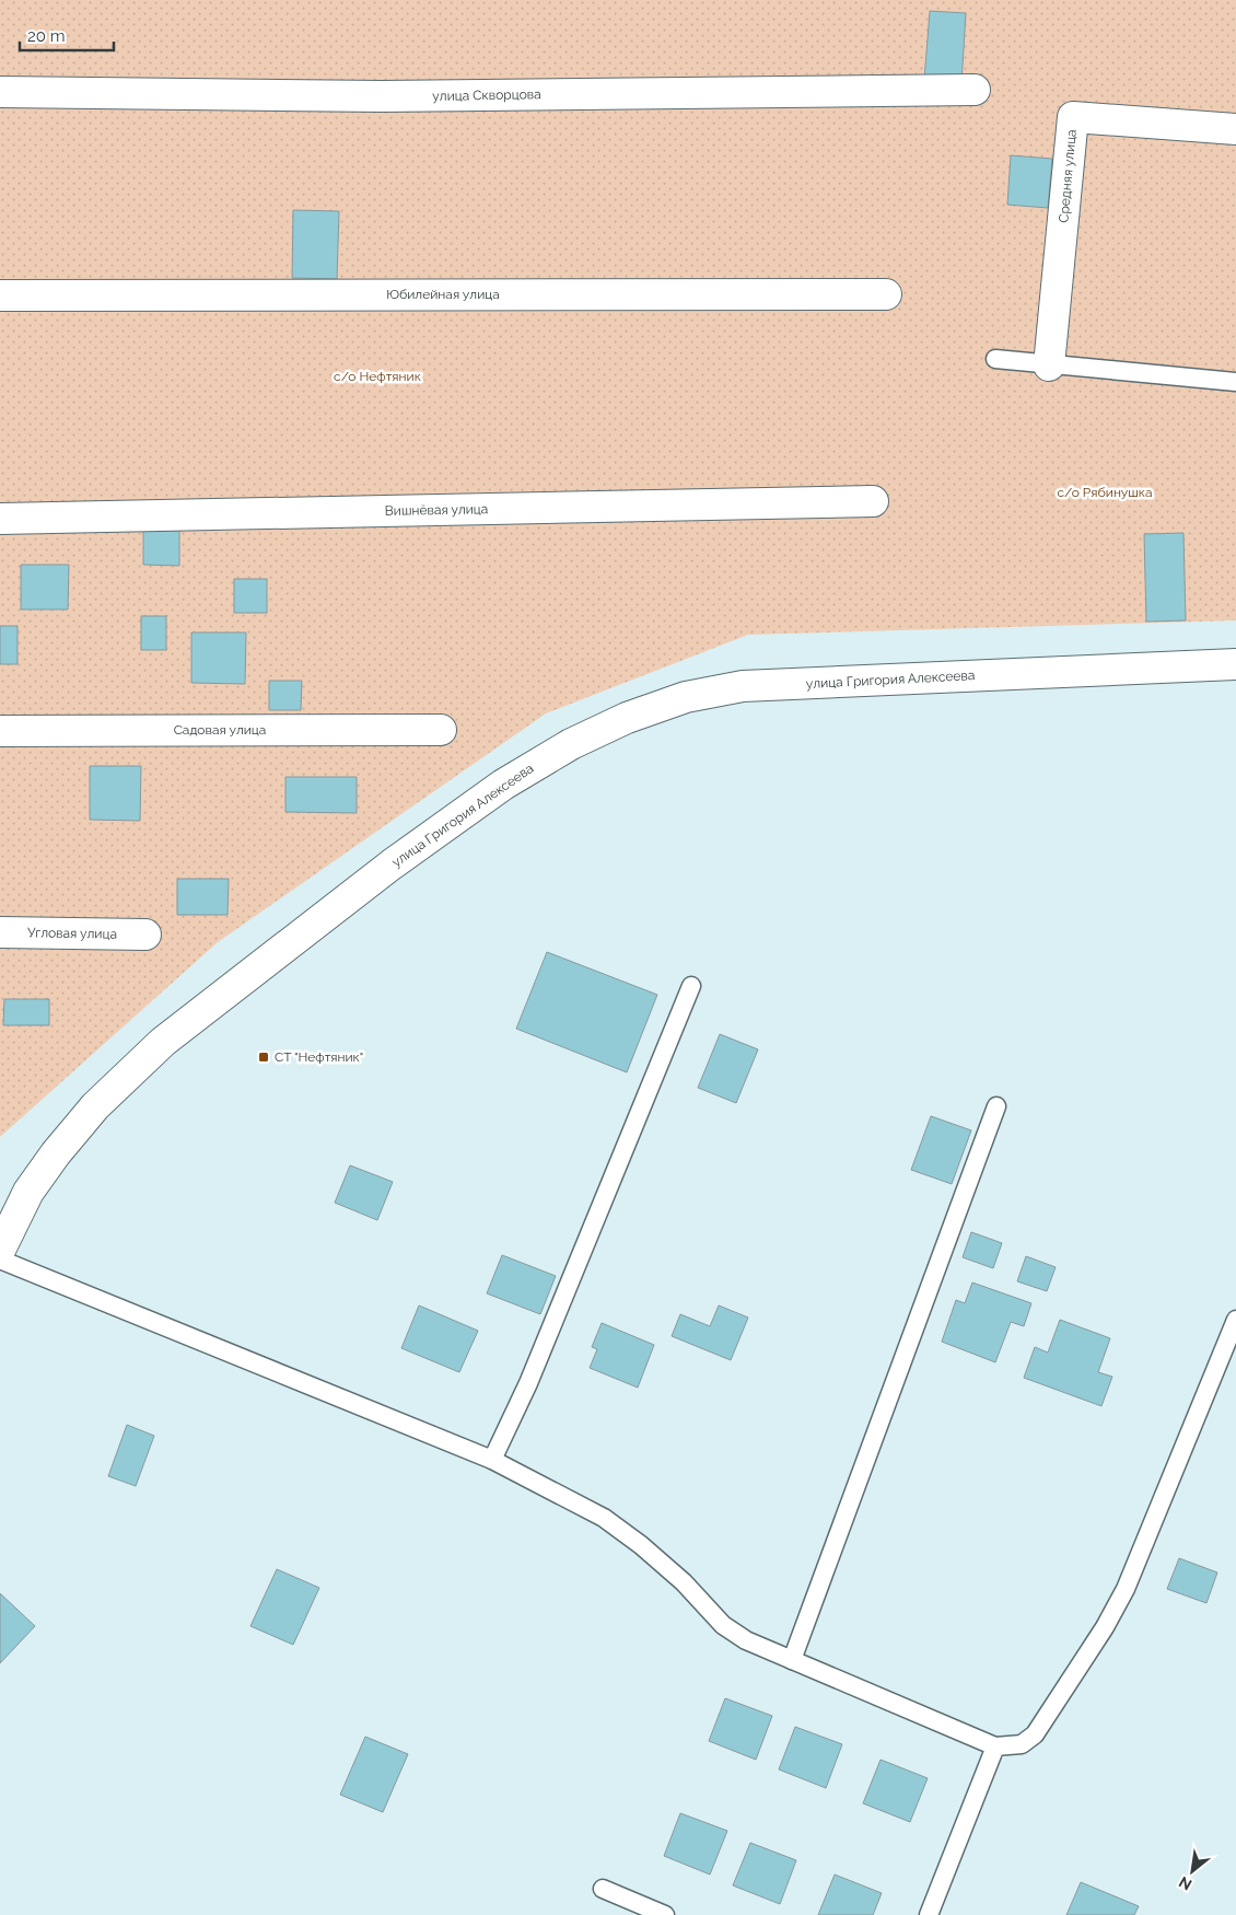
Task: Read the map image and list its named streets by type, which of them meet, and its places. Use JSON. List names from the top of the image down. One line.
{"streets":{"street":["улица Скворцова","Средняя улица","Юбилейная улица","Вишнёвая улица","улица Григория Алексеева","Садовая улица","Угловая улица"]},"parks":["с/о Нефтяник","с/о Рябинушка"],"places":{"transit":["СТ \"Нефтяник\""]},"scale_bar":"20 m","north":"bottom left"}
